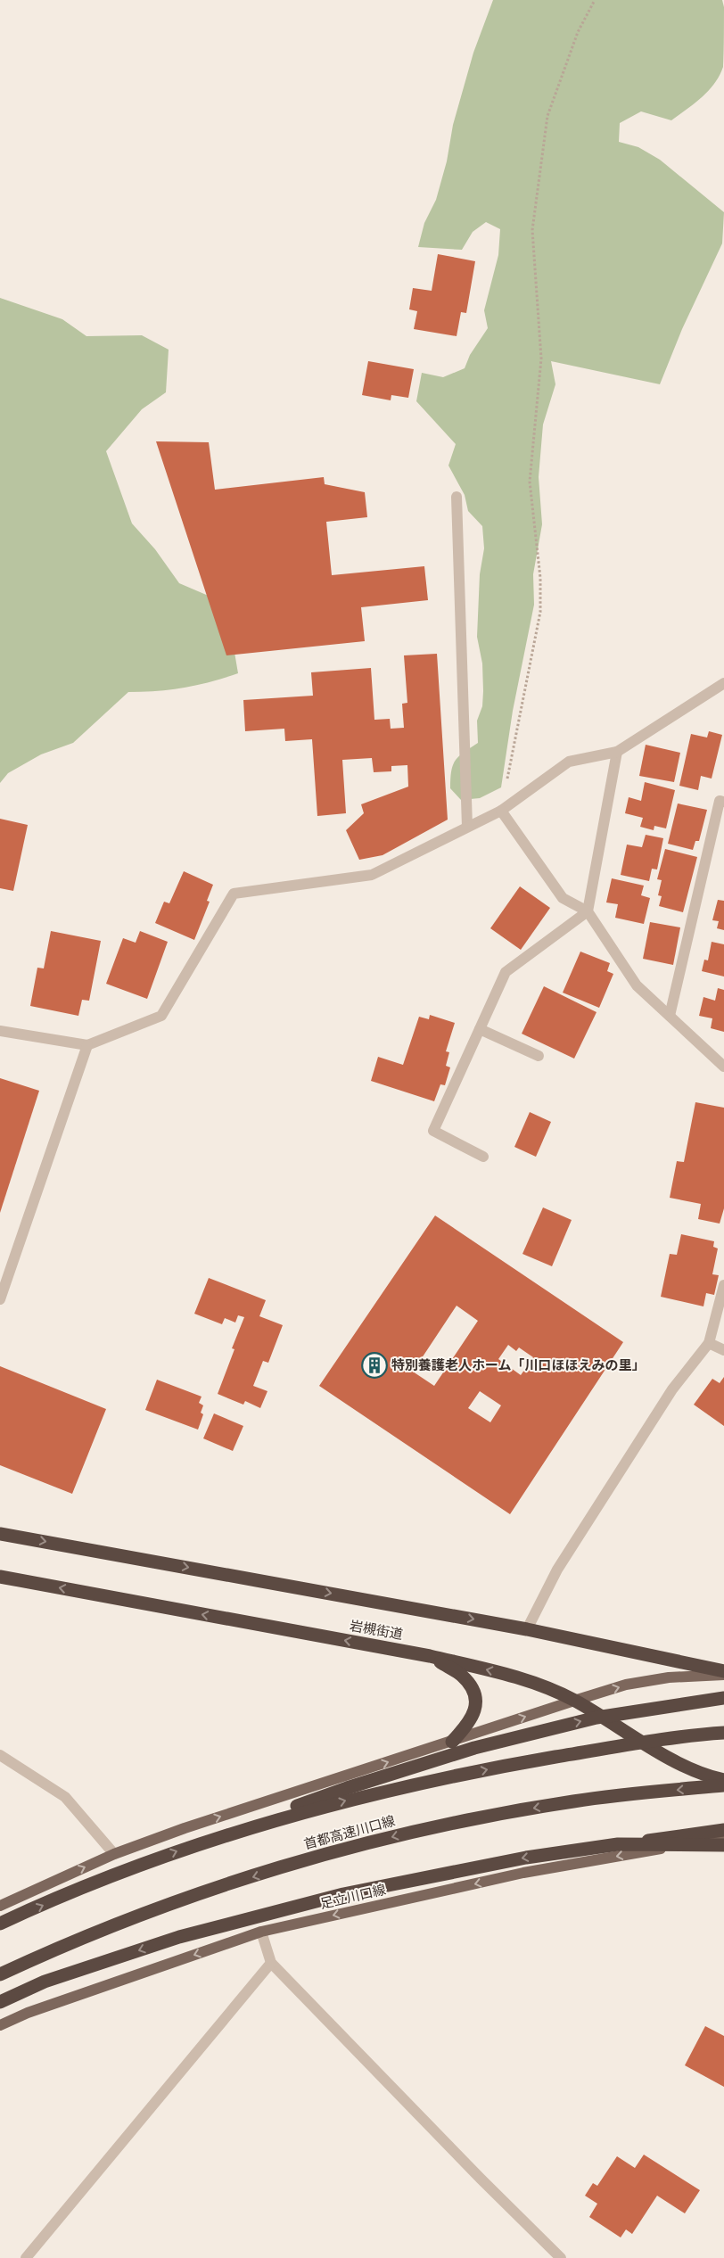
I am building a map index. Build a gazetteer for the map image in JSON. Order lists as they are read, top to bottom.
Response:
{
  "streets": {
    "highway": ["岩槻街道", "首都高速川口線"],
    "main road": ["足立川口線"]
  },
  "one_way": ["足立川口線"],
  "places": {
    "building": ["特別養護老人ホーム「川口ほほえみの里」"]
  }
}
